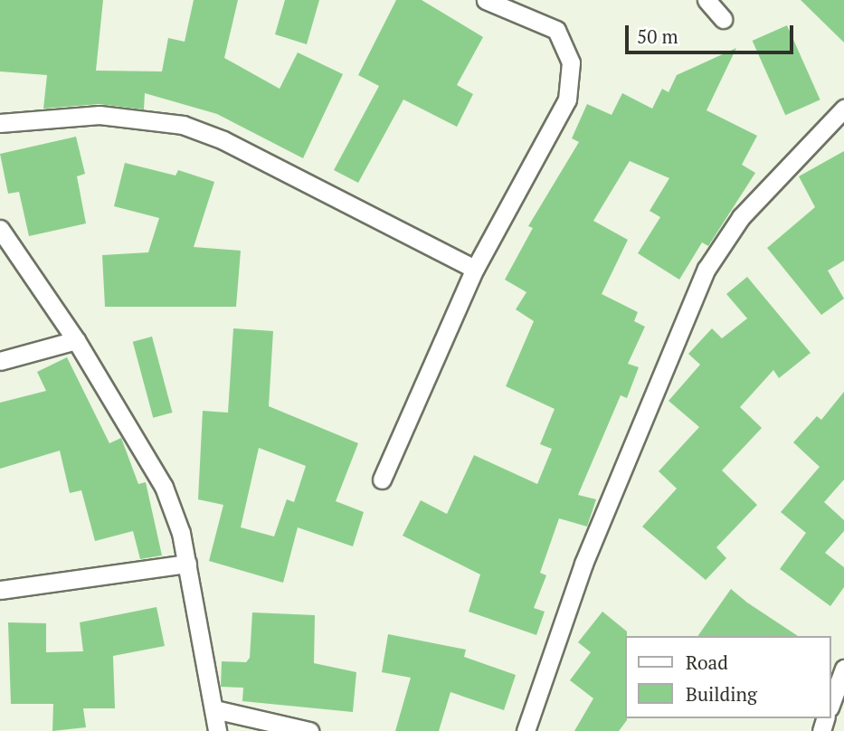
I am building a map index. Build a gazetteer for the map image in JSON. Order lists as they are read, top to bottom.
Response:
{
  "legend": ["Road", "Building"],
  "scale_bar": "50 m"
}
